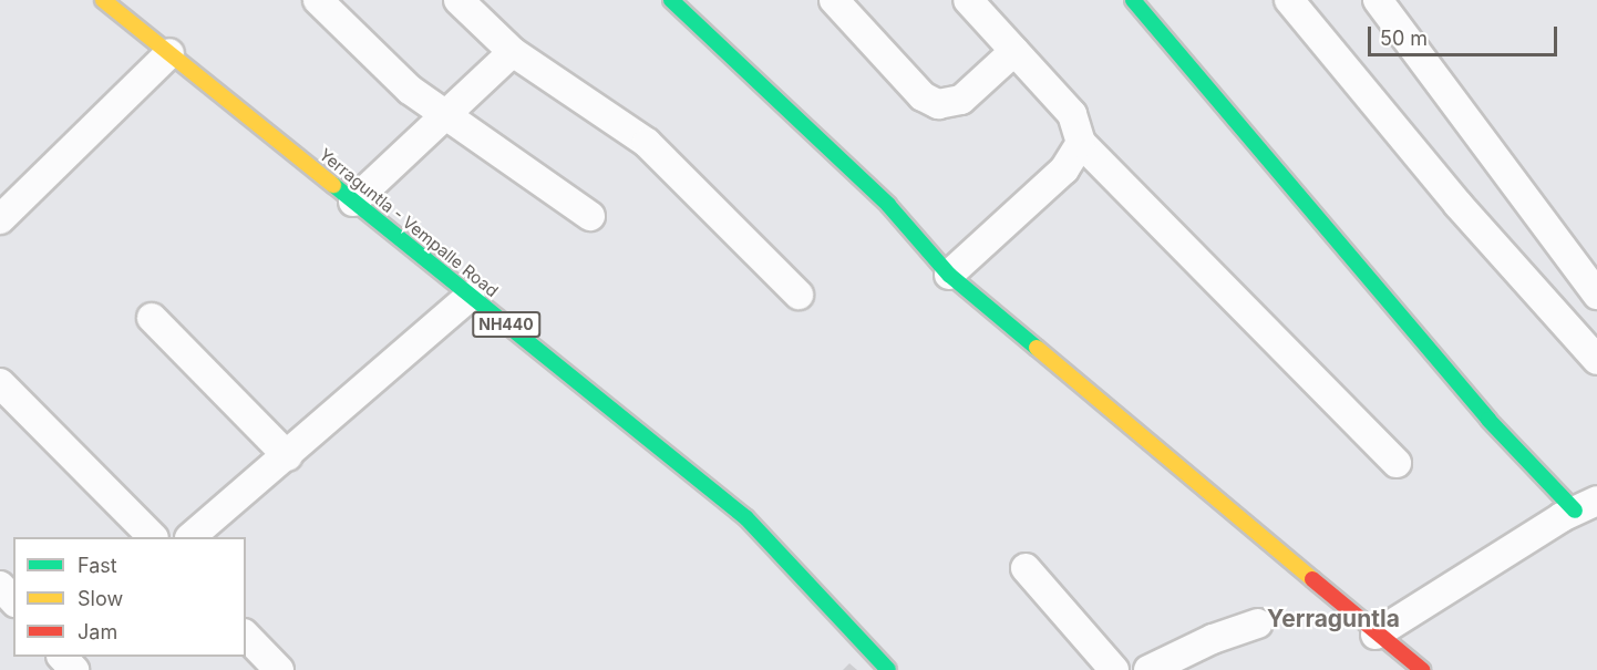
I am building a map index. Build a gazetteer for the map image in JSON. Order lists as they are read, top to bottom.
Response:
{
  "streets": {
    "main road": ["Yerraguntla - Vempalle Road", "NH440"]
  },
  "districts": ["Yerraguntla"],
  "legend": ["Fast", "Slow", "Jam"],
  "scale_bar": "50 m"
}
